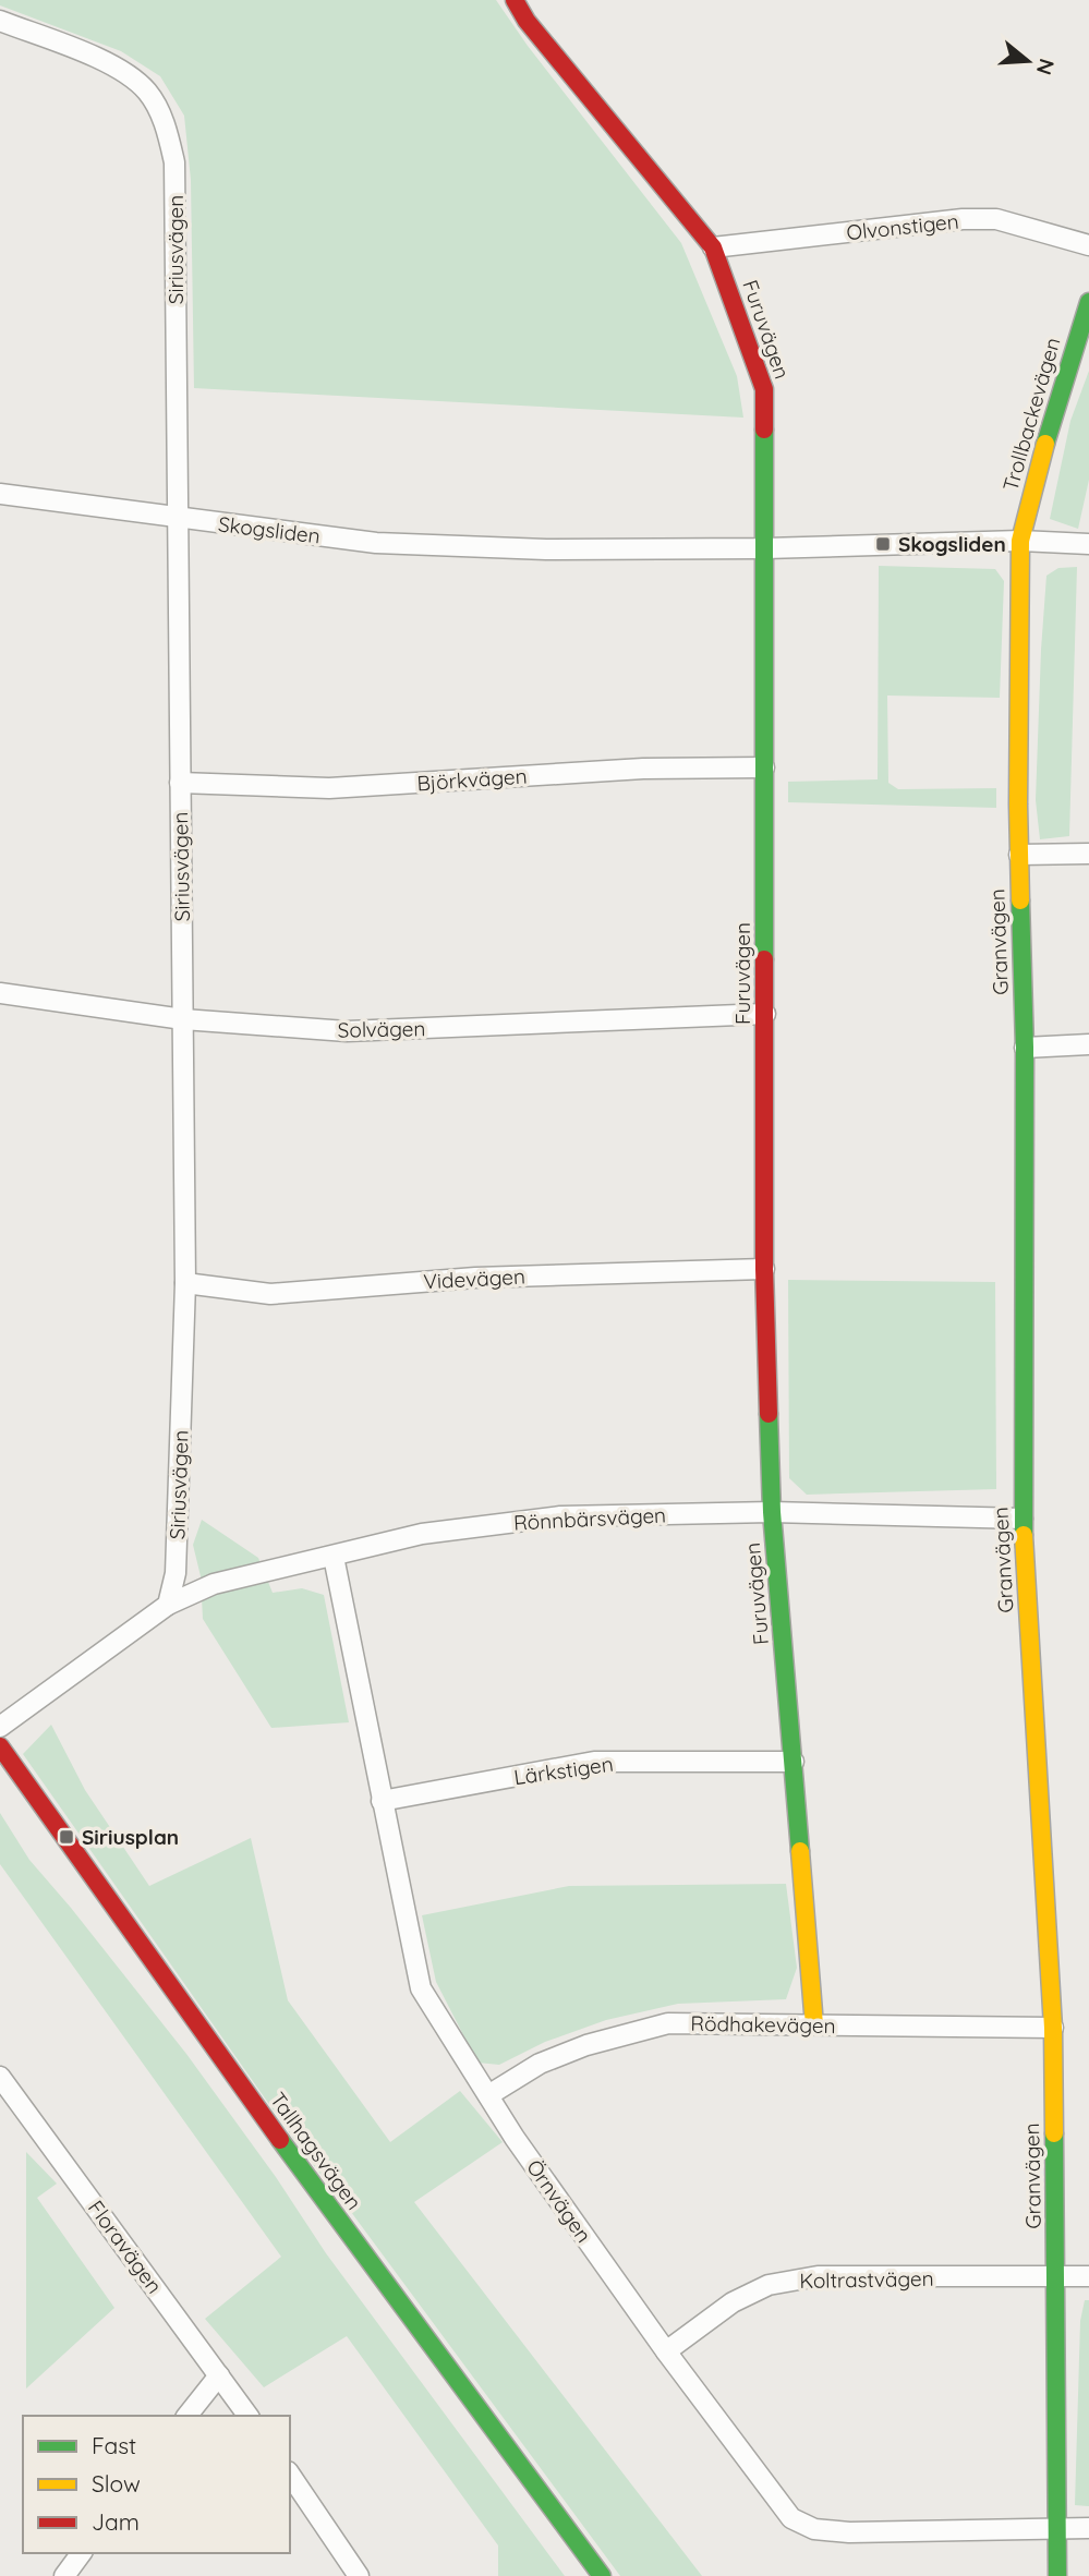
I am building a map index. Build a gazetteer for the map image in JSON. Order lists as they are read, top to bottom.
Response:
{
  "streets": {
    "street": [
      "Olvonstigen",
      "Siriusvägen",
      "Furuvägen",
      "Trollbackevägen",
      "Skogsliden",
      "Björkvägen",
      "Granvägen",
      "Solvägen",
      "Videvägen",
      "Rönnbärsvägen",
      "Lärkstigen",
      "Rödhakevägen",
      "Tallhagsvägen",
      "Örnvägen",
      "Floravägen",
      "Koltrastvägen"
    ]
  },
  "crossings": [
    ["Olvonstigen", "Furuvägen"],
    ["Siriusvägen", "Skogsliden"],
    ["Siriusvägen", "Björkvägen"],
    ["Siriusvägen", "Solvägen"],
    ["Siriusvägen", "Videvägen"],
    ["Siriusvägen", "Rönnbärsvägen"],
    ["Furuvägen", "Skogsliden"],
    ["Furuvägen", "Björkvägen"],
    ["Furuvägen", "Solvägen"],
    ["Furuvägen", "Videvägen"],
    ["Furuvägen", "Rönnbärsvägen"],
    ["Furuvägen", "Lärkstigen"],
    ["Furuvägen", "Rödhakevägen"],
    ["Trollbackevägen", "Skogsliden"],
    ["Trollbackevägen", "Granvägen"],
    ["Skogsliden", "Granvägen"],
    ["Granvägen", "Rönnbärsvägen"],
    ["Granvägen", "Rödhakevägen"],
    ["Granvägen", "Örnvägen"],
    ["Granvägen", "Koltrastvägen"],
    ["Rönnbärsvägen", "Örnvägen"],
    ["Lärkstigen", "Örnvägen"],
    ["Rödhakevägen", "Örnvägen"],
    ["Örnvägen", "Koltrastvägen"]
  ],
  "places": {
    "transit": ["Skogsliden", "Siriusplan"]
  },
  "legend": ["Fast", "Slow", "Jam"],
  "north": "right"
}
